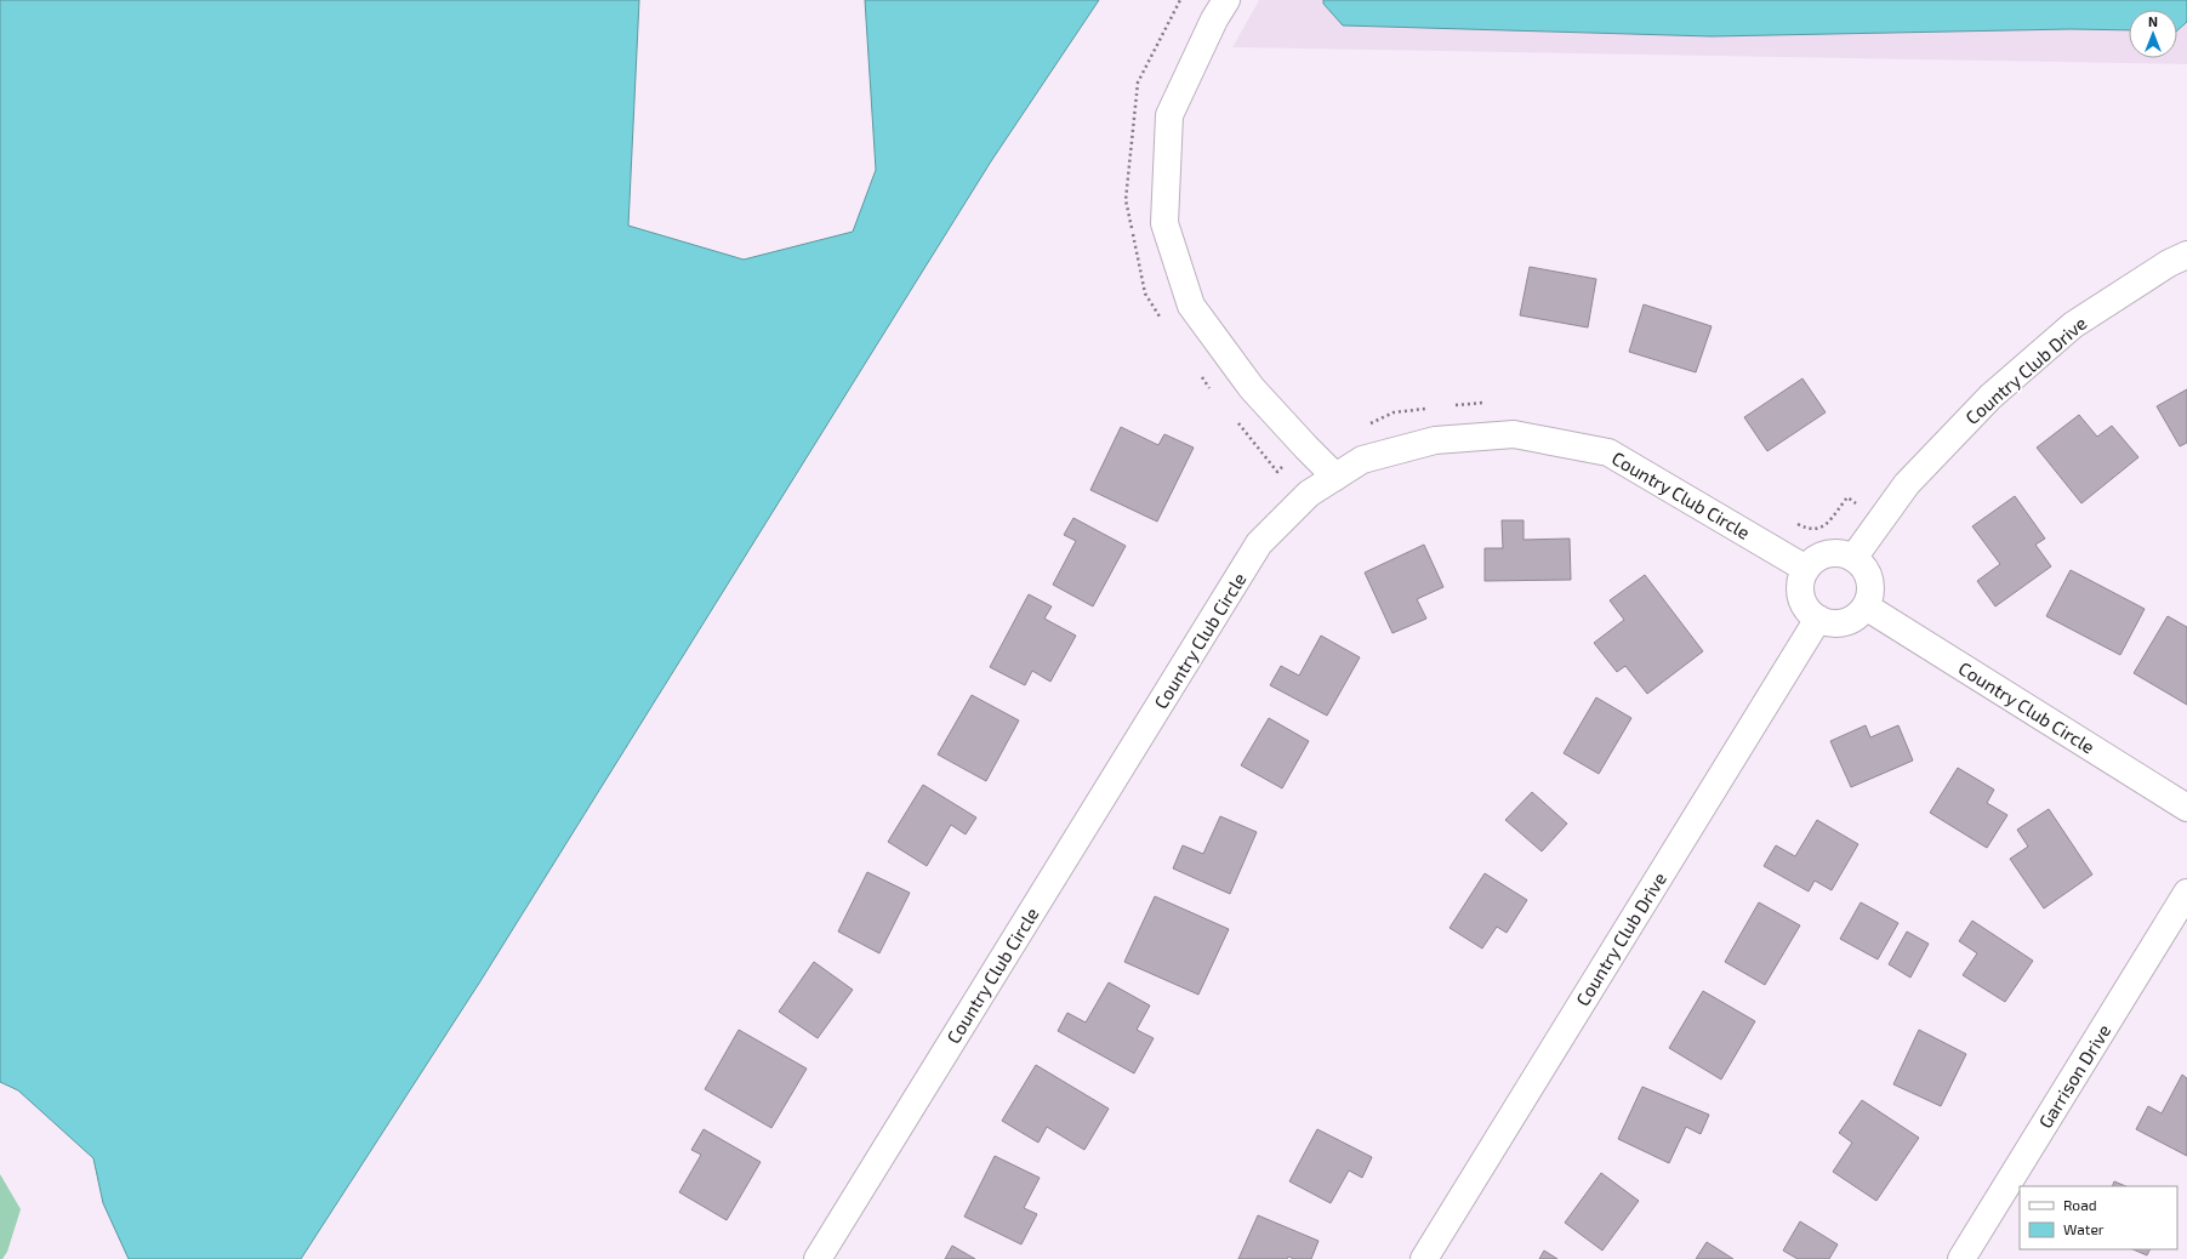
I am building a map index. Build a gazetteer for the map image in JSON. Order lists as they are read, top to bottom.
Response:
{
  "streets": {
    "street": ["Country Club Drive", "Country Club Circle", "Garrison Drive"]
  },
  "crossings": [
    ["Country Club Drive", "Country Club Circle"]
  ],
  "legend": ["Road", "Water"],
  "north": "top"
}
